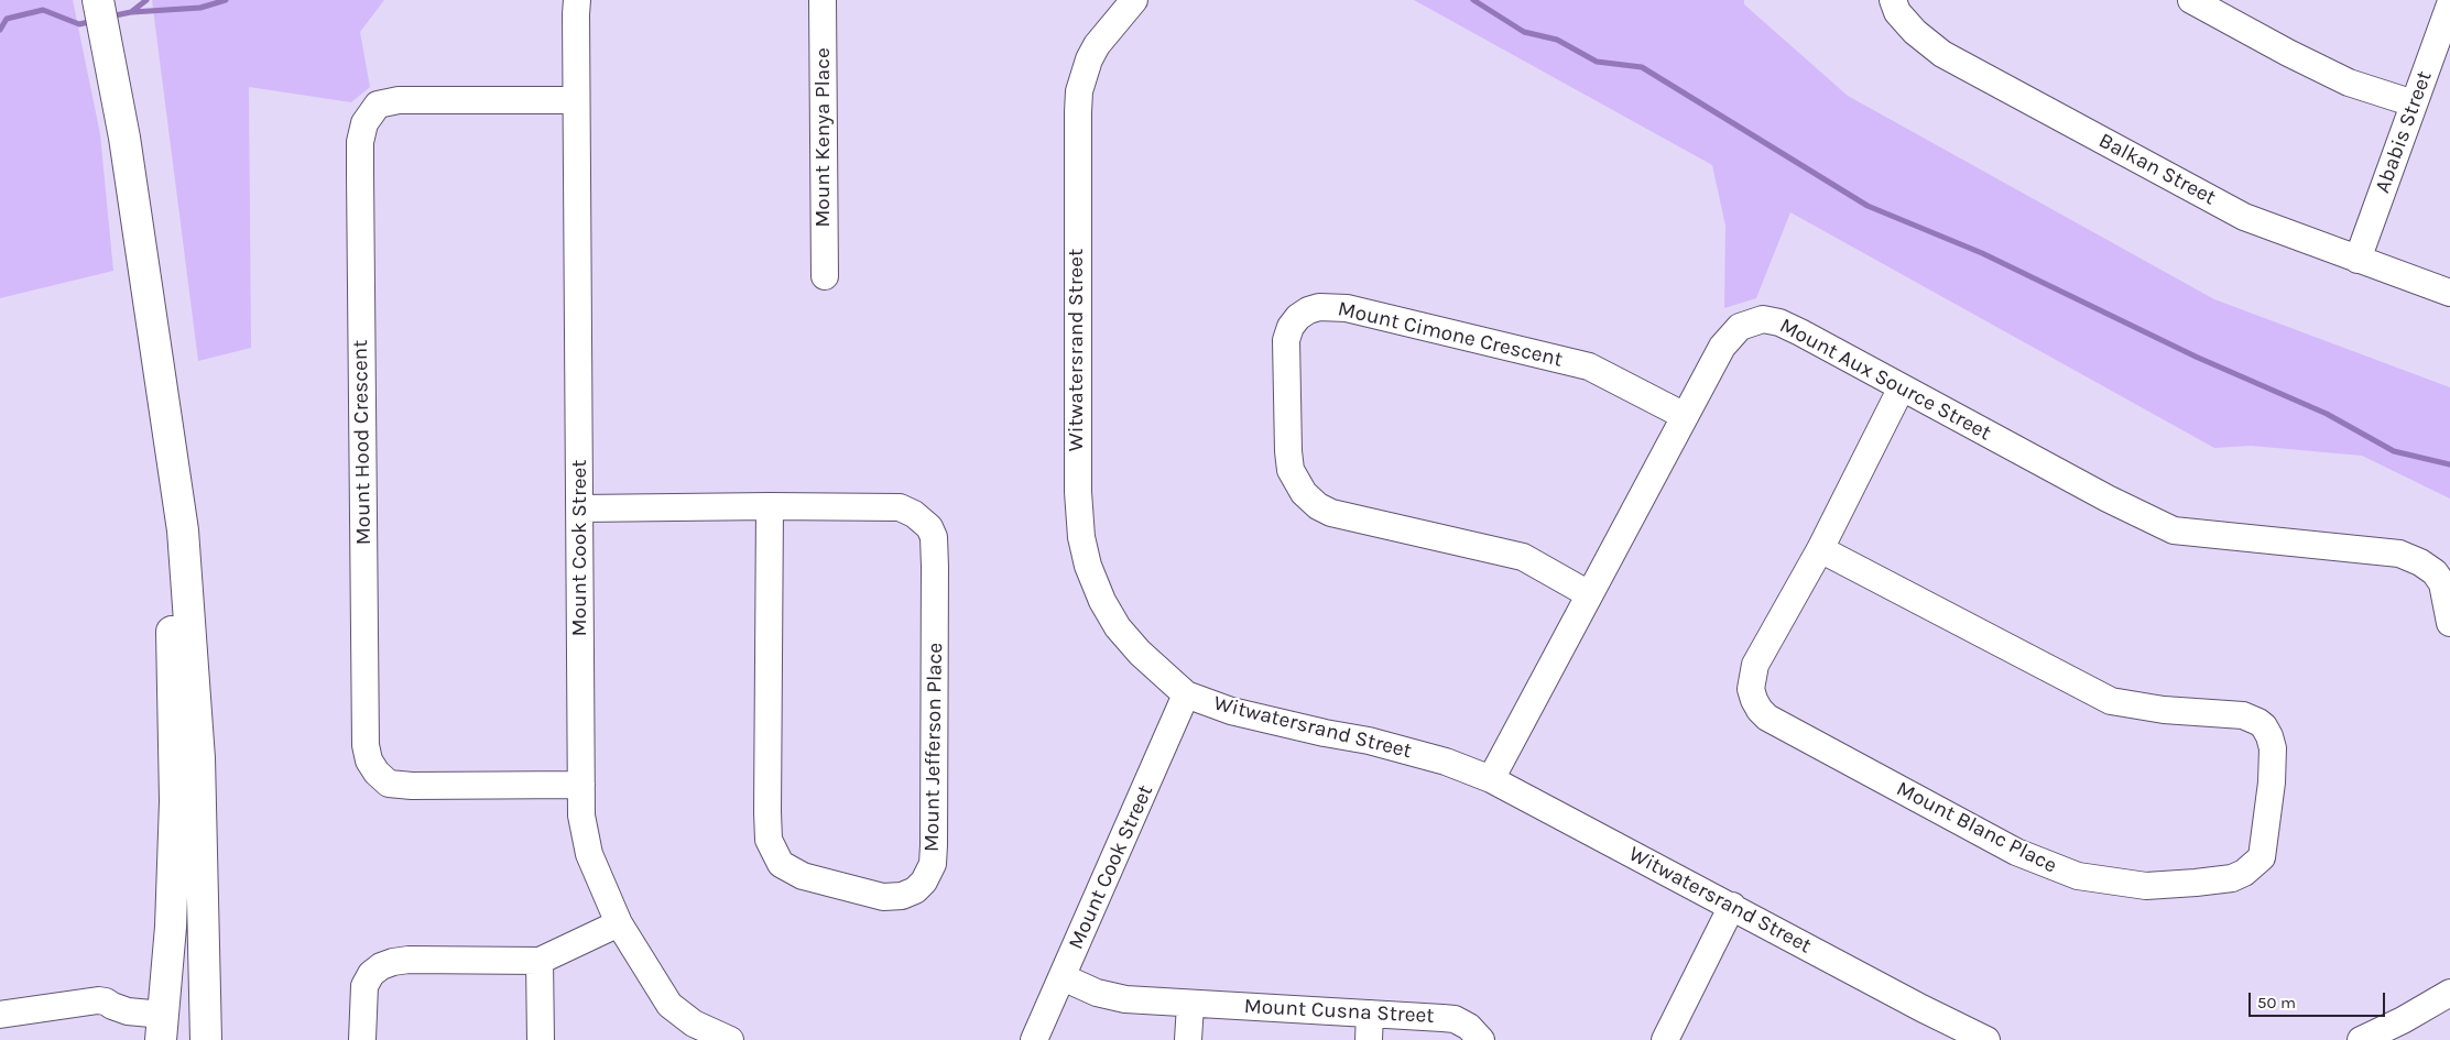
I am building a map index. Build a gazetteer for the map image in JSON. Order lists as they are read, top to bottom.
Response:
{
  "streets": {
    "street": [
      "Ababis Street",
      "Mount Kenya Place",
      "Balkan Street",
      "Mount Cimone Crescent",
      "Witwatersrand Street",
      "Mount Aux Source Street",
      "Mount Hood Crescent",
      "Mount Cook Street",
      "Mount Jefferson Place",
      "Mount Blanc Place",
      "Mount Cusna Street"
    ]
  },
  "crossings": [
    ["Ababis Street", "Balkan Street"],
    ["Mount Cimone Crescent", "Mount Aux Source Street"],
    ["Witwatersrand Street", "Mount Aux Source Street"],
    ["Witwatersrand Street", "Mount Cook Street"],
    ["Mount Aux Source Street", "Mount Blanc Place"],
    ["Mount Hood Crescent", "Mount Cook Street"],
    ["Mount Cook Street", "Mount Jefferson Place"],
    ["Mount Cook Street", "Mount Cusna Street"]
  ],
  "scale_bar": "50 m"
}
